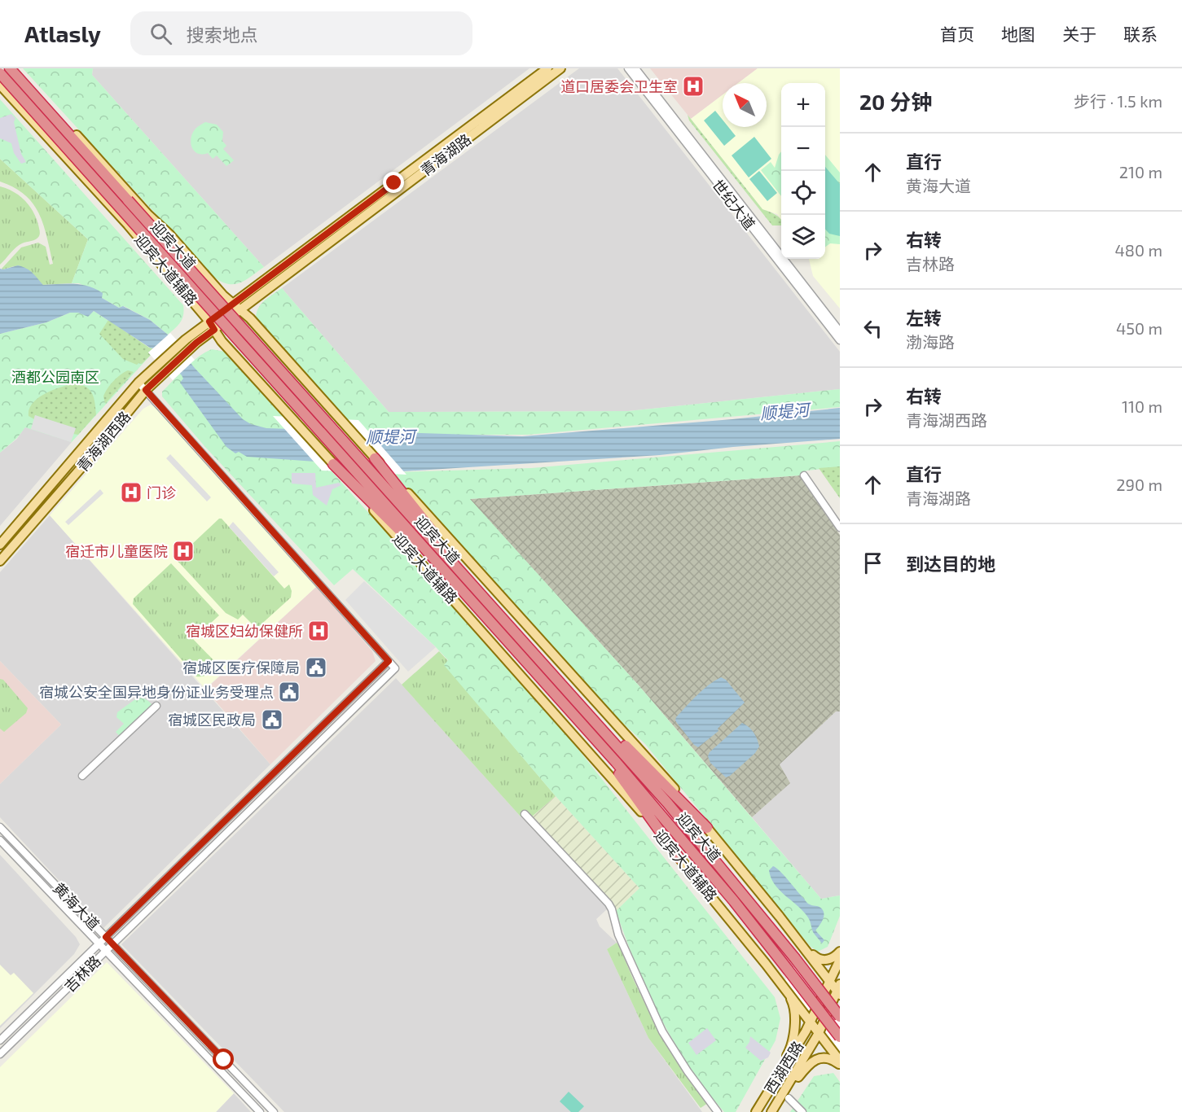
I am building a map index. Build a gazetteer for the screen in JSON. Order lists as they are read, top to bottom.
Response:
{
  "streets": {
    "highway": ["迎宾大道"],
    "main road": [
      "青海湖路",
      "迎宾大道辅路",
      "青海湖西路",
      "西湖西路"
    ],
    "street": ["世纪大道", "黄海大道", "吉林路"]
  },
  "crossings": [
    ["青海湖路", "迎宾大道辅路"],
    ["青海湖路", "青海湖西路"],
    ["迎宾大道", "迎宾大道辅路"],
    ["迎宾大道辅路", "青海湖西路"],
    ["迎宾大道辅路", "西湖西路"],
    ["黄海大道", "吉林路"]
  ],
  "water": ["顺堤河"],
  "parks": ["酒都公园南区"],
  "places": {
    "hospital": [
      "道口居委会卫生室",
      "门诊",
      "宿迁市儿童医院",
      "宿城区妇幼保健所"
    ],
    "public building": ["宿城区医疗保障局", "宿城公安全国异地身份证业务受理点", "宿城区民政局"]
  },
  "north": "top left",
  "page": {
    "header": "Atlasly",
    "search": "搜索地点",
    "nav": [
      "首页",
      "地图",
      "关于",
      "联系"
    ],
    "heading": ["20 分钟", "步行 · 1.5 km"],
    "map_buttons": ["+", "−"],
    "list": [
      ["直行", "黄海大道", "210 m"],
      ["右转", "吉林路", "480 m"],
      ["左转", "渤海路", "450 m"],
      ["右转", "青海湖西路", "110 m"],
      ["直行", "青海湖路", "290 m"],
      "到达目的地"
    ]
  }
}
